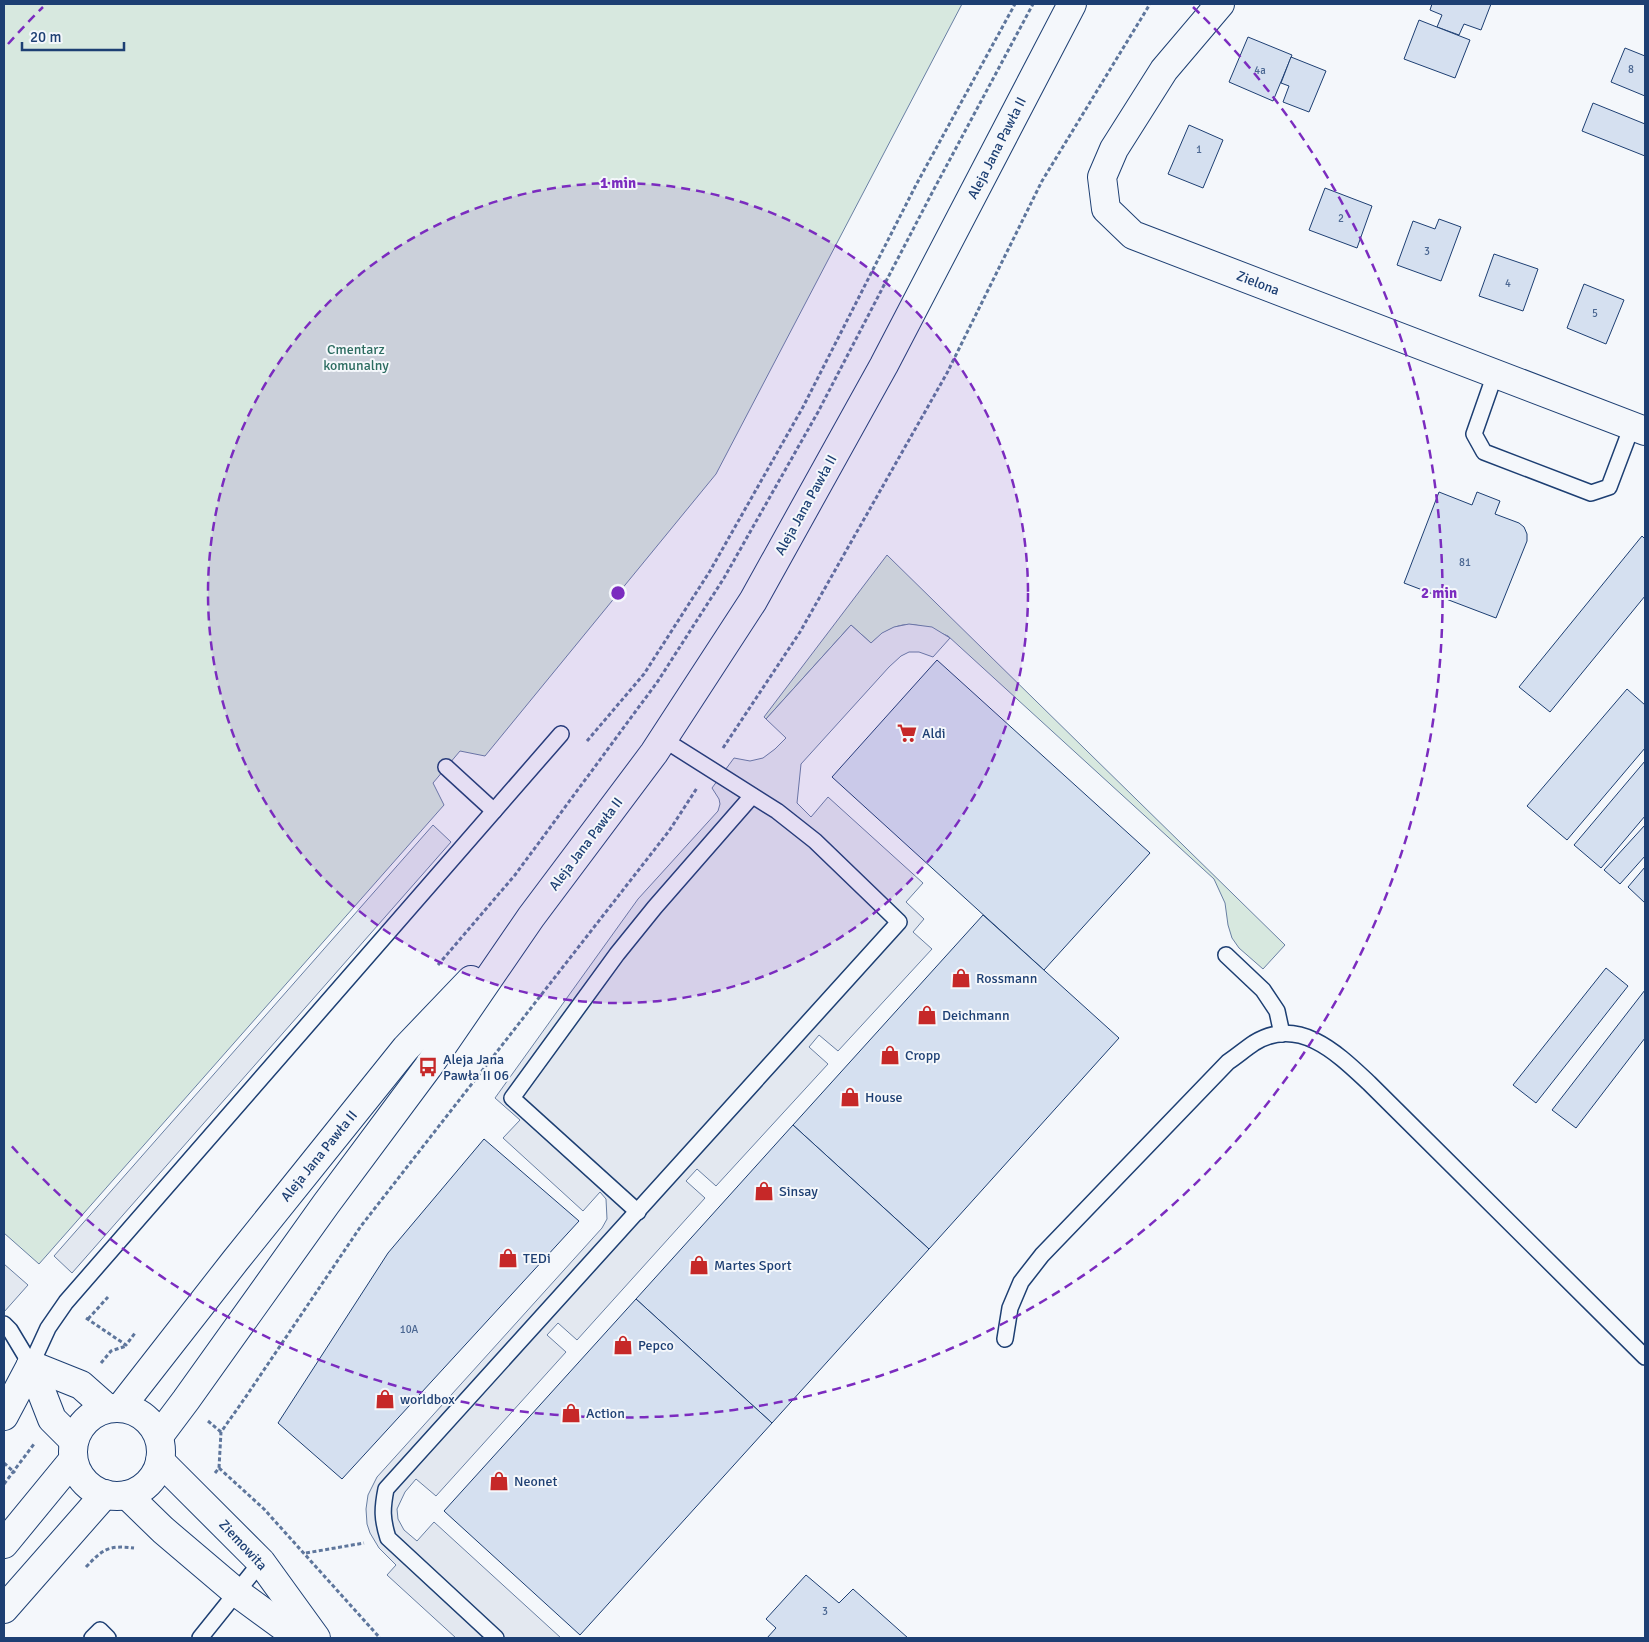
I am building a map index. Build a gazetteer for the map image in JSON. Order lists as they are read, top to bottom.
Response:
{
  "streets": {
    "main road": ["Aleja Jana Pawła II", "Zielona", "Ziemowita"]
  },
  "crossings": [
    ["Aleja Jana Pawła II", "Ziemowita"]
  ],
  "parks": ["Cmentarz komunalny"],
  "places": {
    "supermarket": ["Aldi"],
    "shop": [
      "Rossmann",
      "Deichmann",
      "Cropp",
      "House",
      "Sinsay",
      "TEDi",
      "Martes Sport",
      "Pepco",
      "worldbox",
      "Action",
      "Neonet"
    ],
    "bus stop": ["Aleja Jana Pawła II 06"]
  },
  "house_numbers": [
    "8",
    "4a",
    "1",
    "2",
    "3",
    "4",
    "5",
    "81",
    "10A",
    "3"
  ],
  "scale_bar": "20 m",
  "rings": ["1 min", "2 min"]
}
